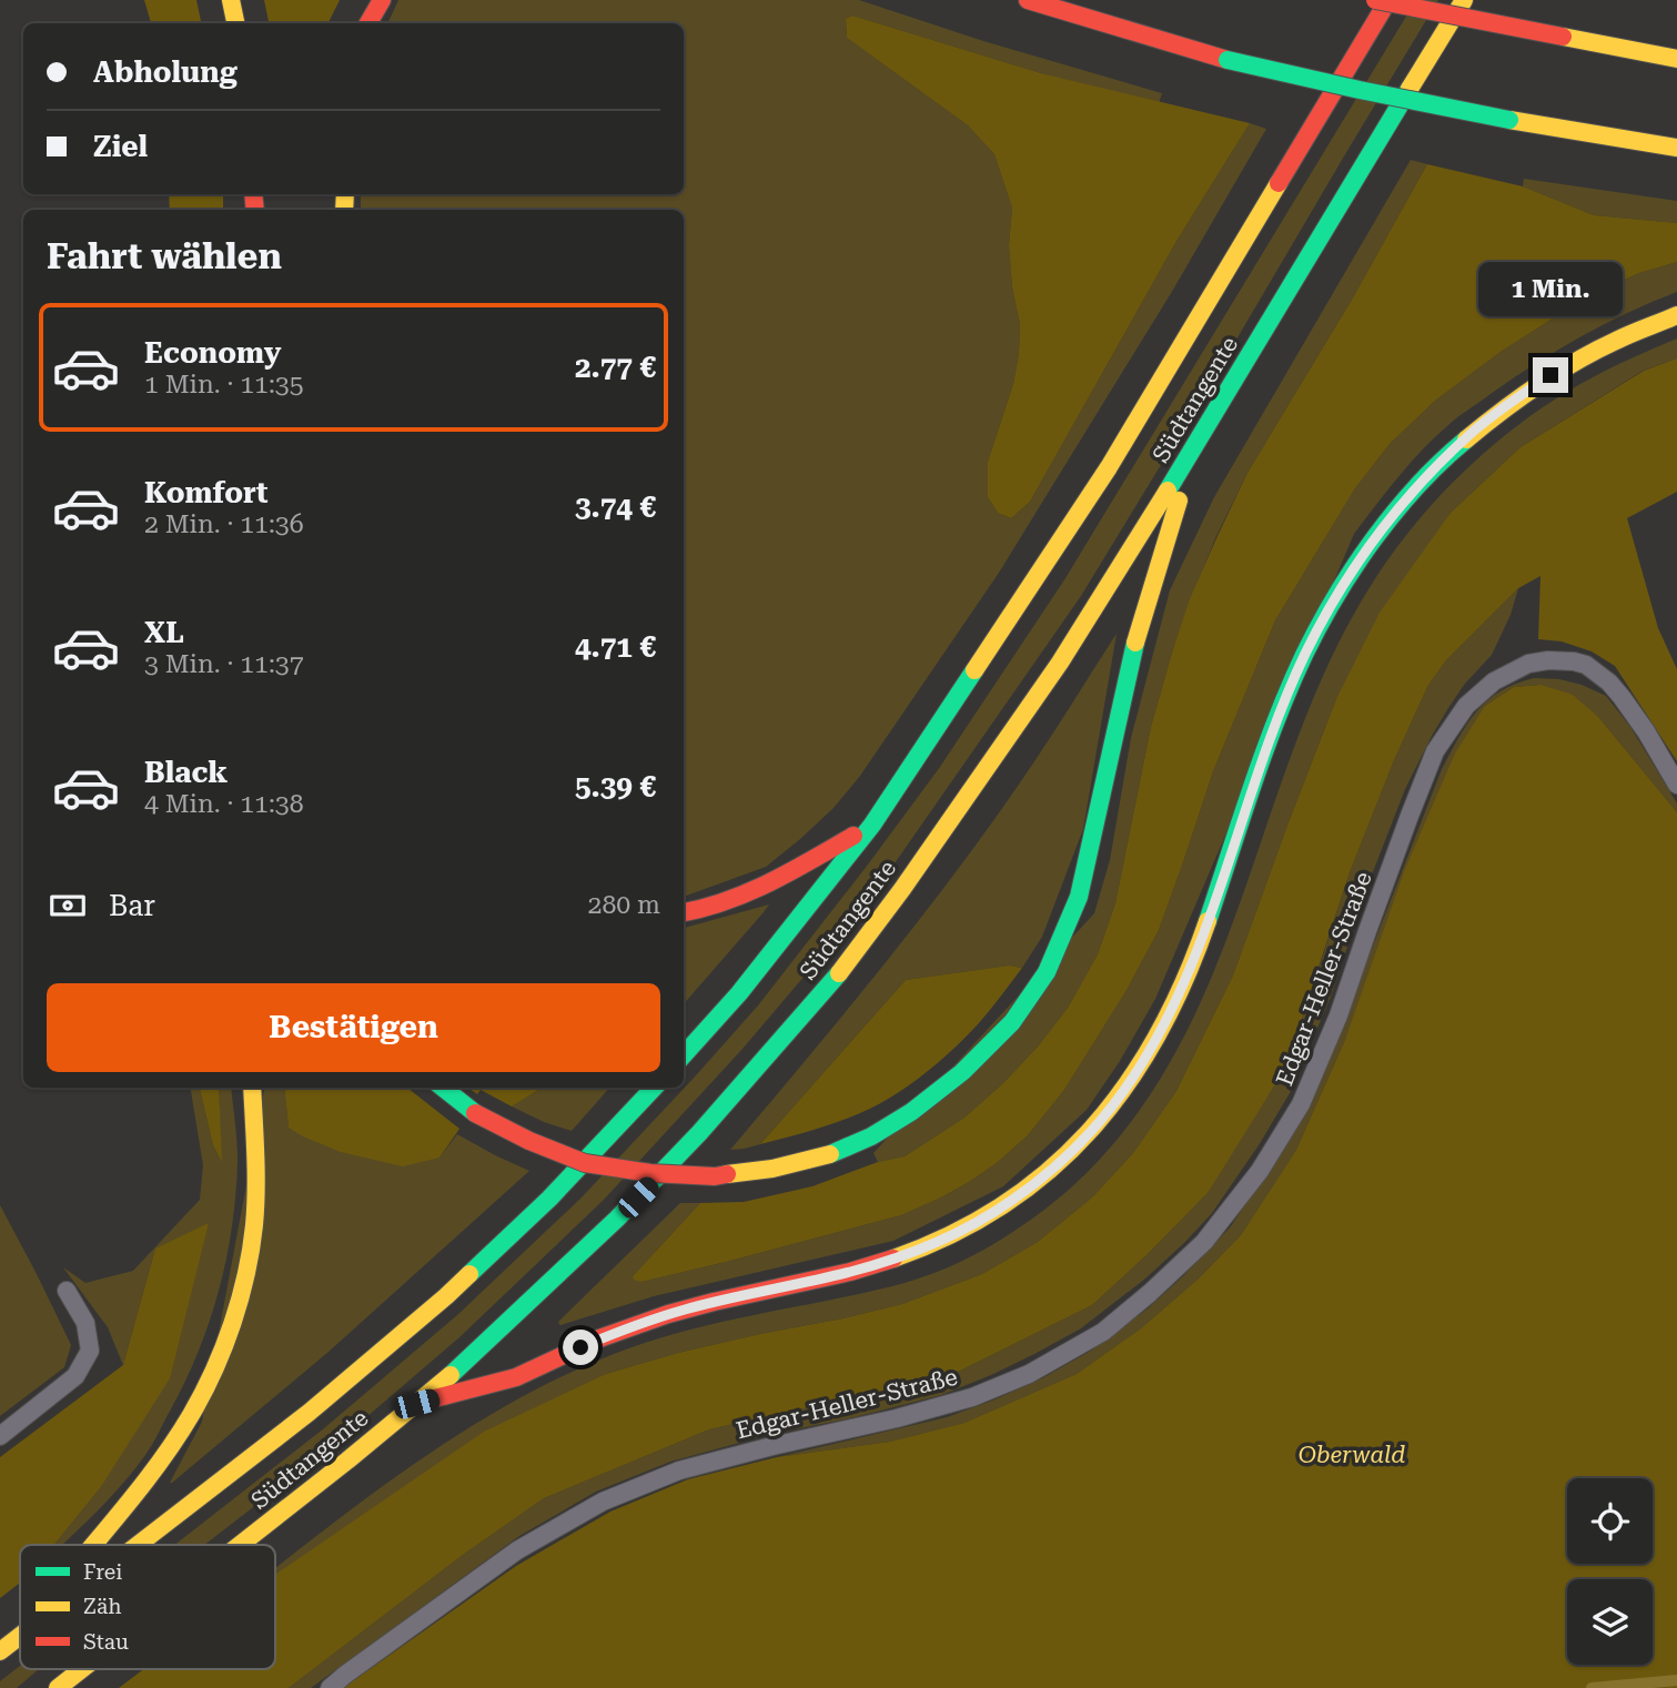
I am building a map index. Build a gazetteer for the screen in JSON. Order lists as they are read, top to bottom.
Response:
{
  "streets": {
    "highway": ["Südtangente"],
    "lane": ["Edgar-Heller-Straße"]
  },
  "parks": ["Oberwald"],
  "legend": ["Frei", "Zäh", "Stau"],
  "page": {
    "banner": ["Abholung", "Ziel"],
    "heading": "Fahrt wählen",
    "bubble": "1 Min.",
    "list": [
      {
        "name": "Economy",
        "note": "1 Min. · 11:35",
        "value": "2.77 €"
      },
      {
        "name": "Komfort",
        "note": "2 Min. · 11:36",
        "value": "3.74 €"
      },
      {
        "name": "XL",
        "note": "3 Min. · 11:37",
        "value": "4.71 €"
      },
      {
        "name": "Black",
        "note": "4 Min. · 11:38",
        "value": "5.39 €"
      }
    ],
    "pay": ["Bar", "280 m"],
    "buttons": "Bestätigen"
  }
}
